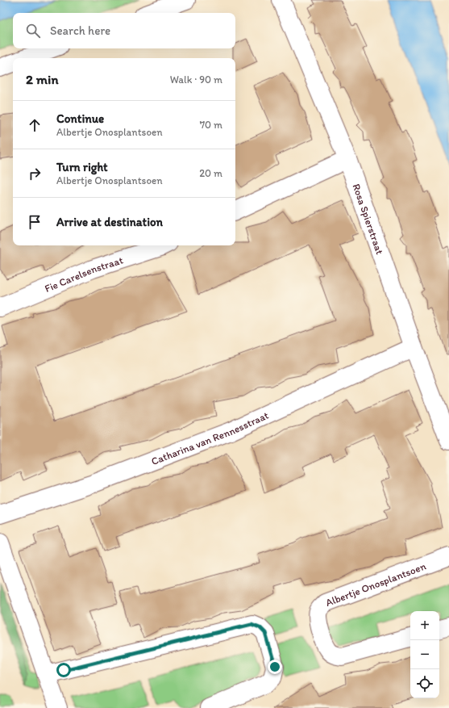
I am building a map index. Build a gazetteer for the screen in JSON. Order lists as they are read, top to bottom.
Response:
{
  "streets": {
    "street": [
      "Rosa Spierstraat",
      "Fie Carelsenstraat",
      "Catharina van Rennesstraat",
      "Albertje Onosplantsoen"
    ]
  },
  "crossings": [
    ["Rosa Spierstraat", "Catharina van Rennesstraat"]
  ],
  "page": {
    "search": "Search here",
    "heading": ["2 min", "Walk · 90 m"],
    "list": [
      ["Continue", "Albertje Onosplantsoen", "70 m"],
      ["Turn right", "Albertje Onosplantsoen", "20 m"],
      "Arrive at destination"
    ],
    "map_buttons": ["+", "−"]
  }
}
